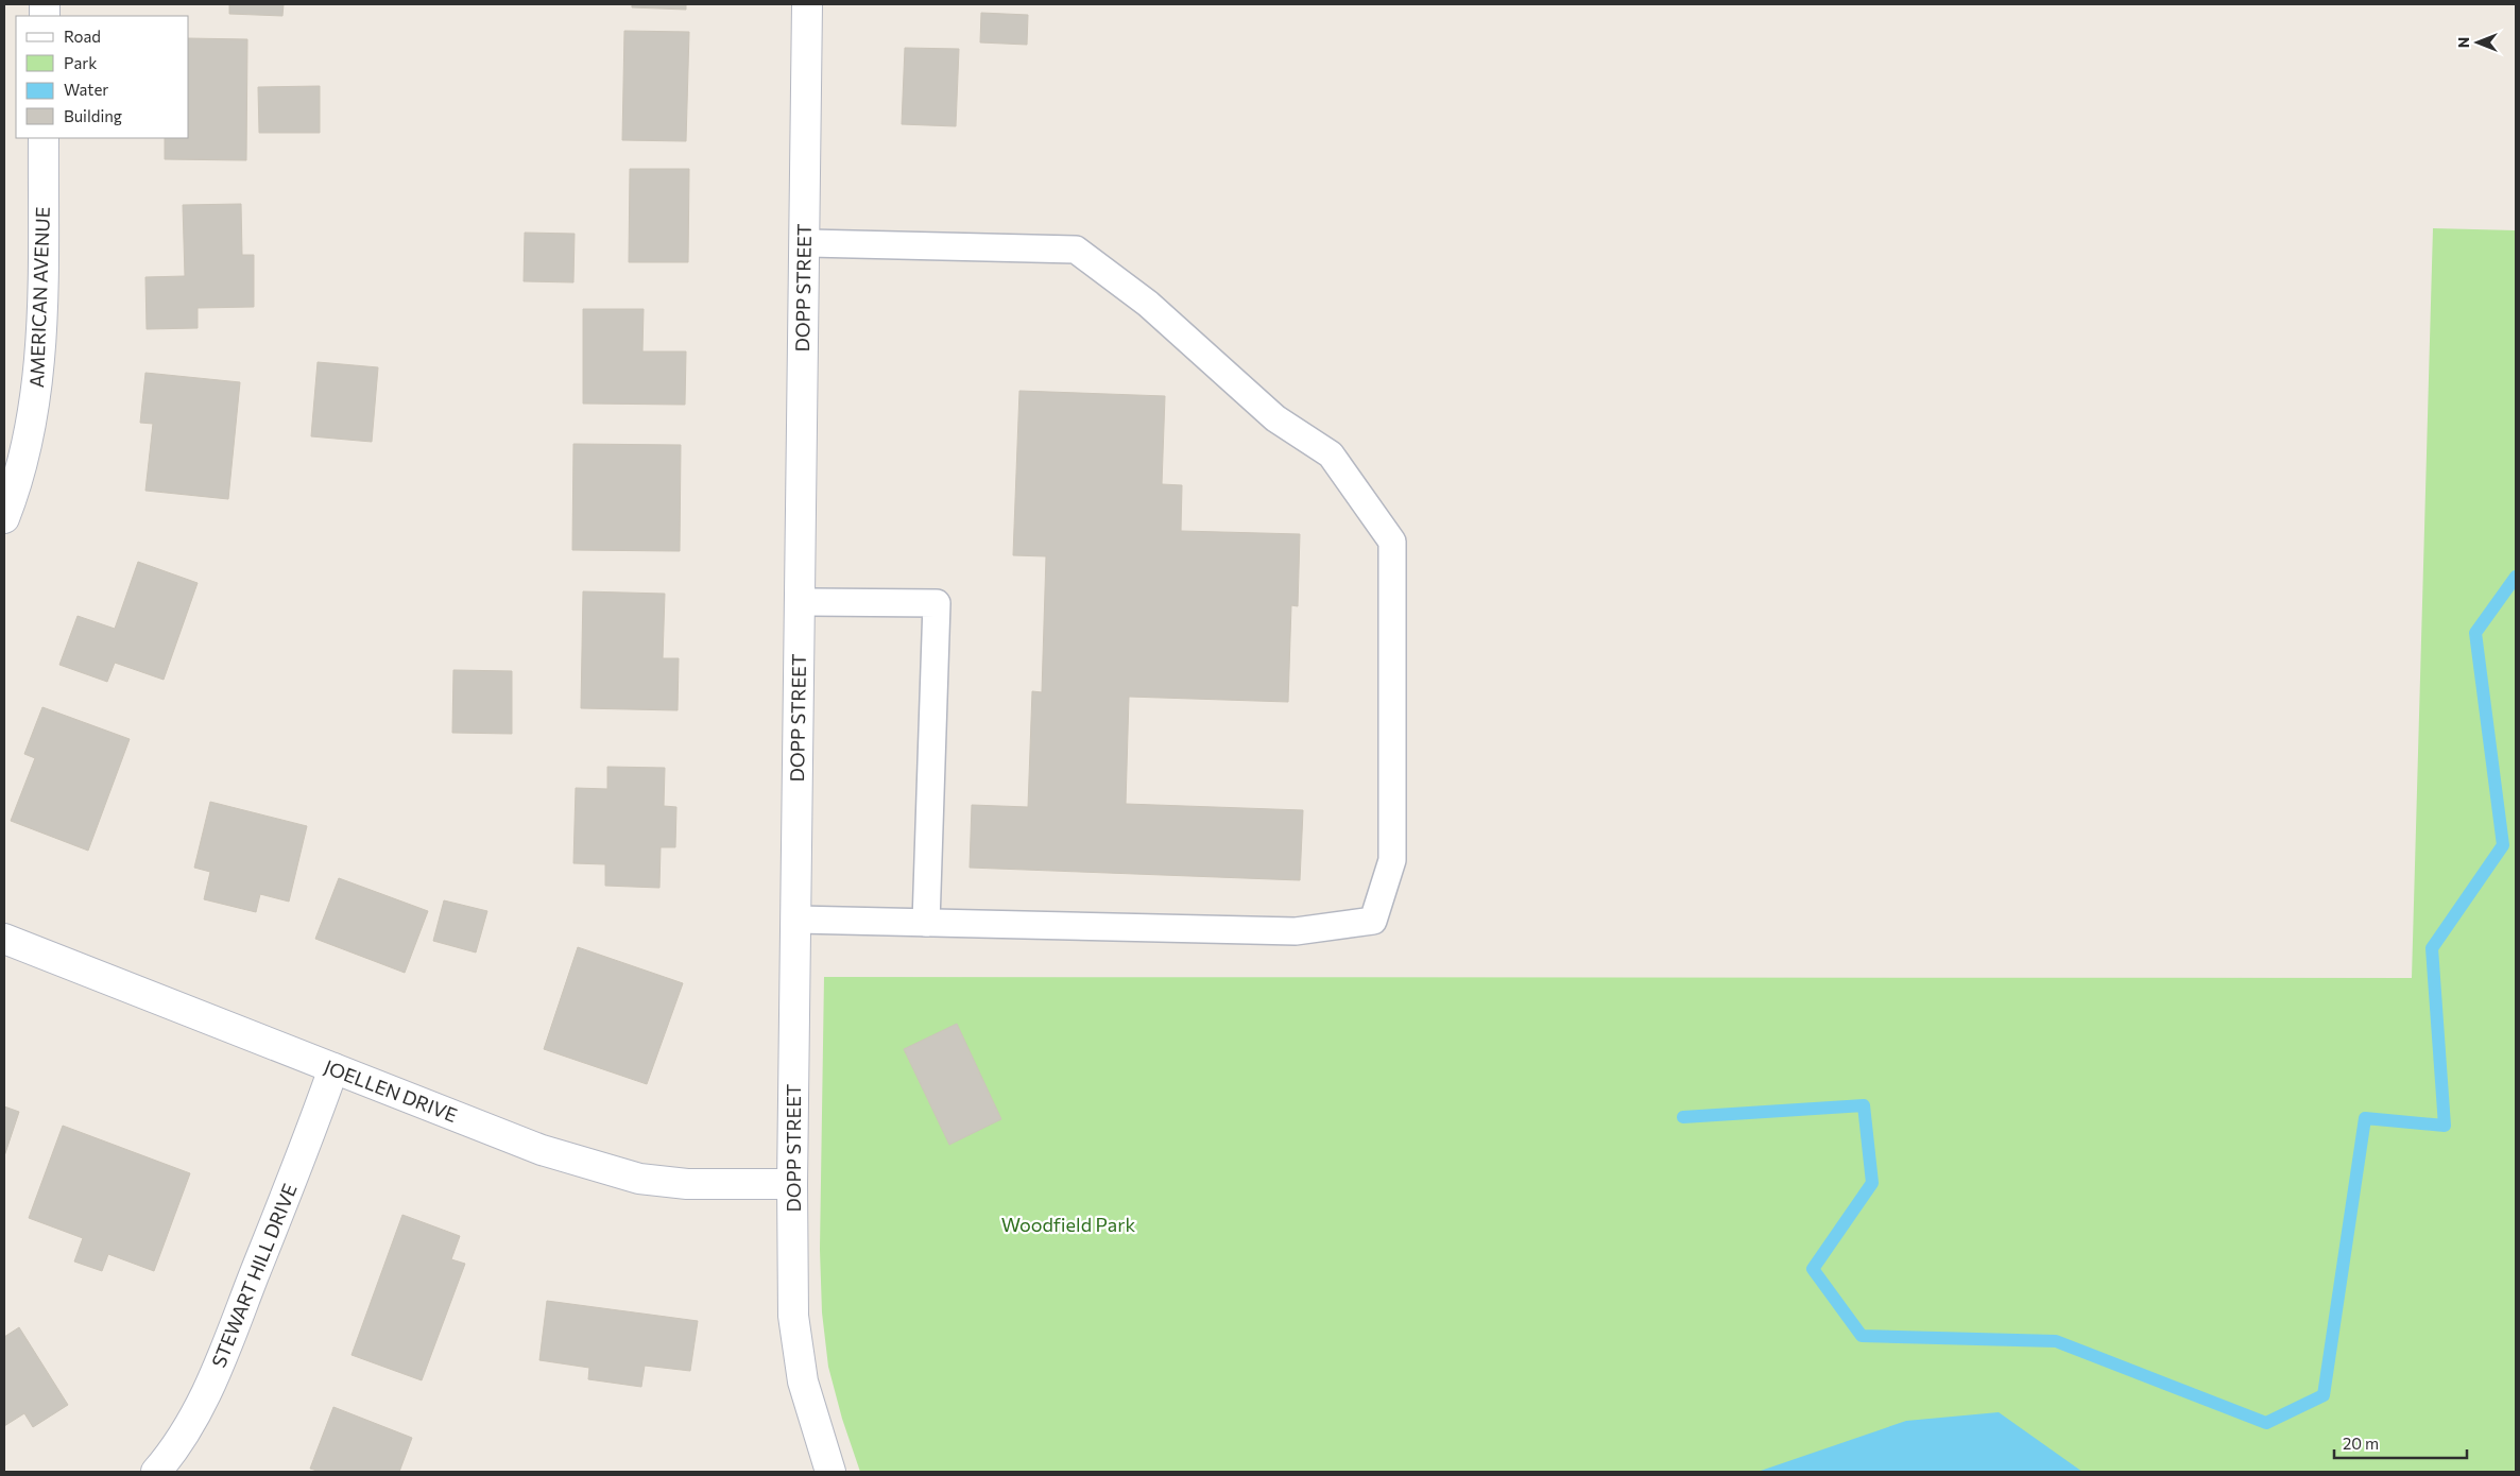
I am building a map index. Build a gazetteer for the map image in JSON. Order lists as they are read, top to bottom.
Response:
{
  "streets": {
    "street": [
      "DOPP STREET",
      "AMERICAN AVENUE",
      "JOELLEN DRIVE",
      "STEWART HILL DRIVE"
    ]
  },
  "crossings": [
    ["DOPP STREET", "JOELLEN DRIVE"],
    ["JOELLEN DRIVE", "STEWART HILL DRIVE"]
  ],
  "parks": ["Woodfield Park"],
  "legend": [
    "Road",
    "Park",
    "Water",
    "Building"
  ],
  "scale_bar": "20 m",
  "north": "left"
}
